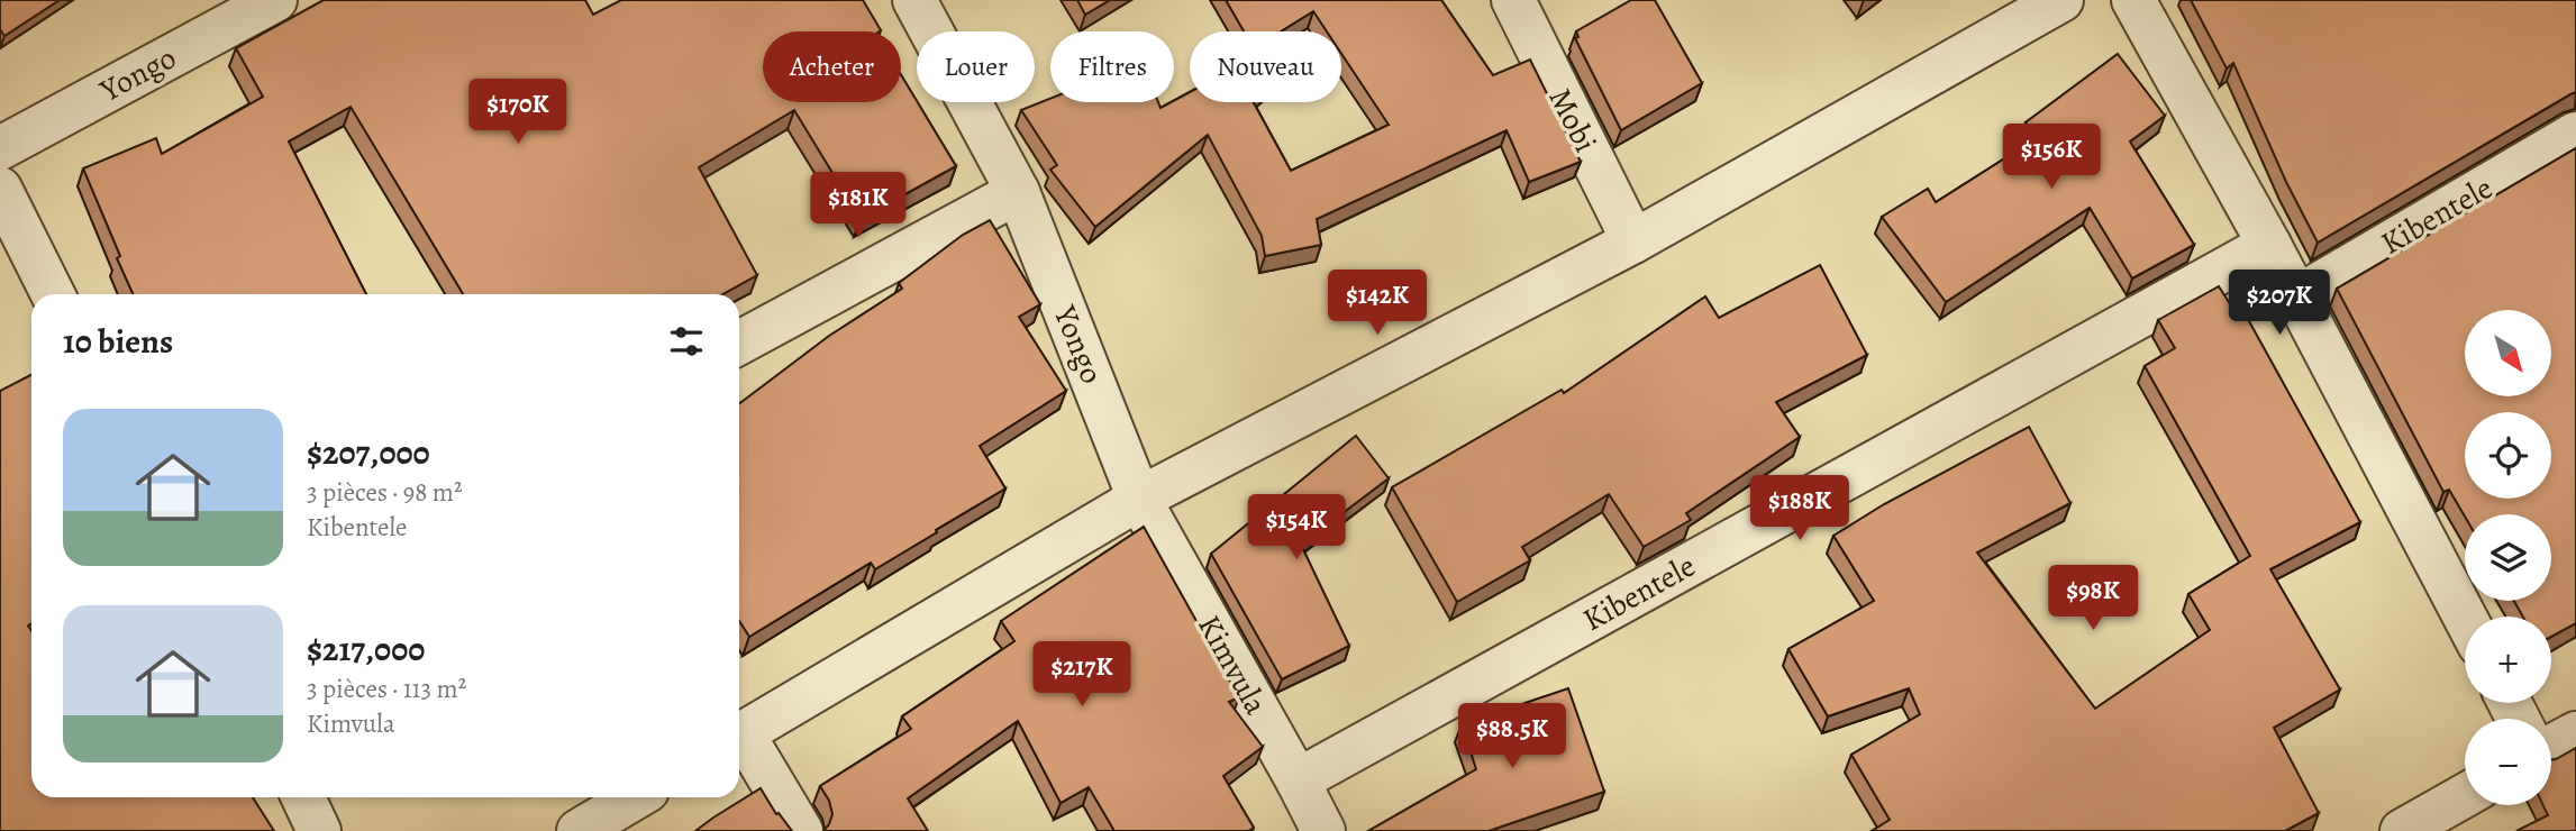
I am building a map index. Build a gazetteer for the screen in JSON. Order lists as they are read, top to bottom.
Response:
{
  "streets": {
    "street": [
      "Yongo",
      "Mobi",
      "Kibentele",
      "Kimvula"
    ]
  },
  "crossings": [
    ["Yongo", "Kimvula"],
    ["Kibentele", "Kimvula"]
  ],
  "north": "bottom right",
  "page": {
    "chip": [
      "Acheter",
      "Louer",
      "Filtres",
      "Nouveau"
    ],
    "price": [
      "$170K",
      "$156K",
      "$181K",
      "$142K",
      "$207K",
      "$188K",
      "$154K",
      "$98K",
      "$217K",
      "$88.5K"
    ],
    "heading": "10 biens",
    "map_buttons": ["+", "−"],
    "list": [
      {
        "name": "$207,000",
        "note": "3 pièces · 98 m² · Kibentele"
      },
      {
        "name": "$217,000",
        "note": "3 pièces · 113 m² · Kimvula"
      }
    ]
  }
}
